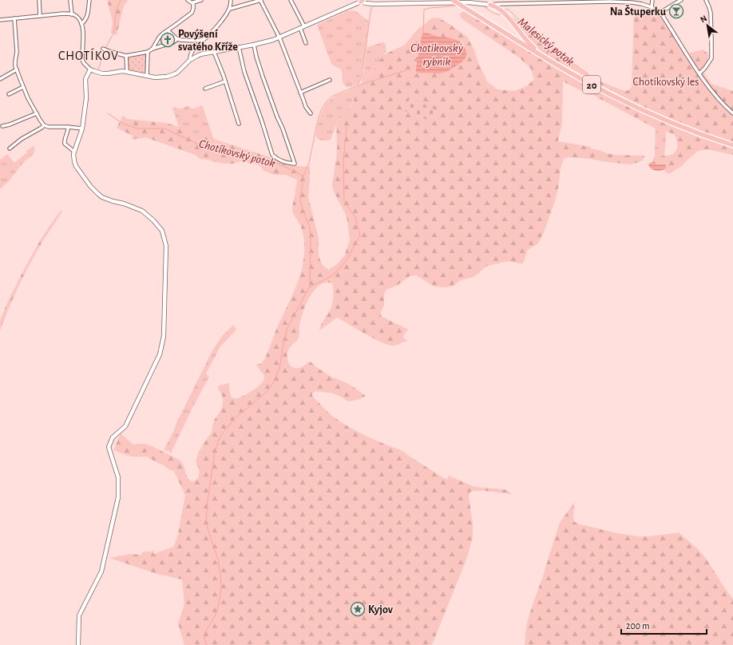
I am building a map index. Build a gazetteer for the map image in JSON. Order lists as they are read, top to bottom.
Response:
{
  "streets": {
    "main road": ["20"]
  },
  "districts": ["CHOTÍKOV"],
  "water": ["Malesický potok", "Chotíkovský rybník", "Chotíkovský potok"],
  "parks": ["Chotíkovský les"],
  "places": {
    "bar": ["Na Štuperku"],
    "church": ["Povýšení svatého Kříže"],
    "place": ["Kyjov"]
  },
  "scale_bar": "200 m",
  "north": "top left"
}
